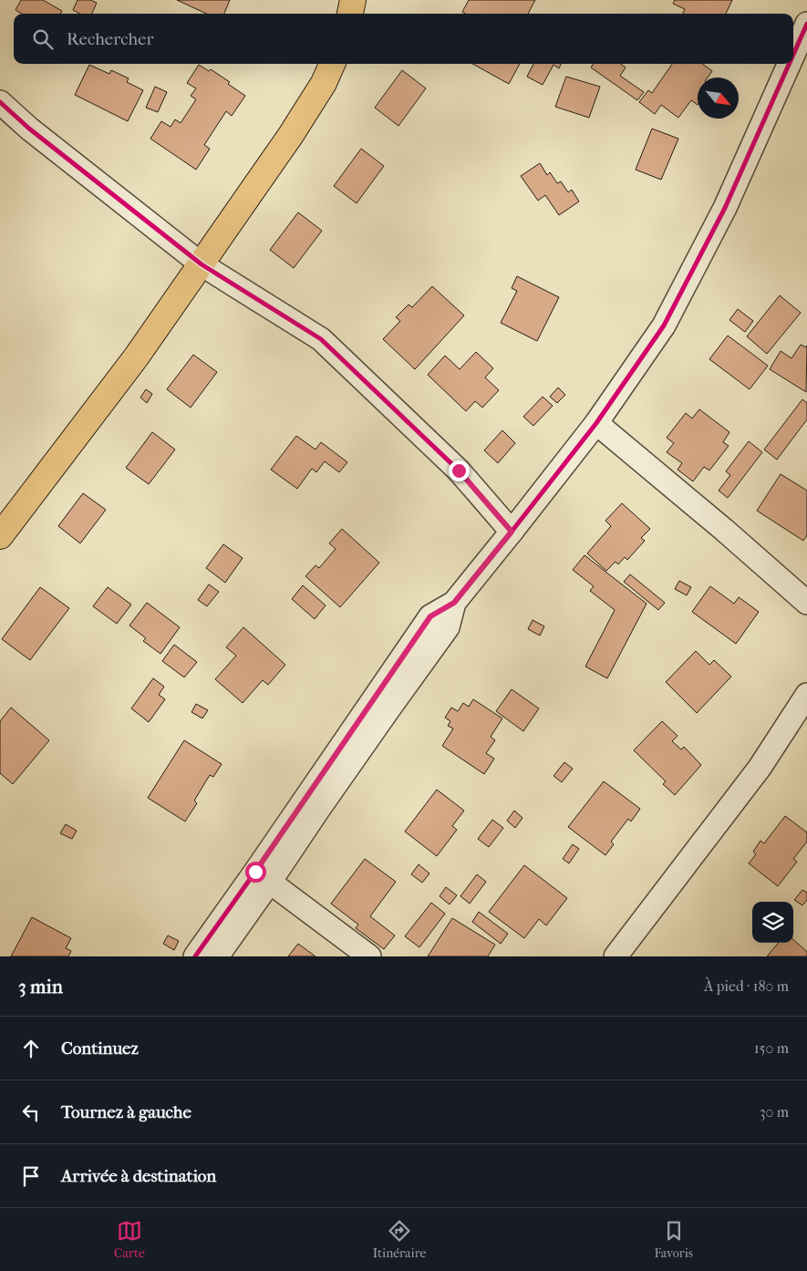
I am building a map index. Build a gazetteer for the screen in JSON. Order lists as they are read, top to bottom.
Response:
{
  "north": "bottom right",
  "page": {
    "search": "Rechercher",
    "heading": ["3 min", "À pied · 180 m"],
    "list": [
      ["Continuez", "150 m"],
      ["Tournez à gauche", "30 m"],
      "Arrivée à destination"
    ],
    "nav": ["Carte", "Itinéraire", "Favoris"]
  }
}
